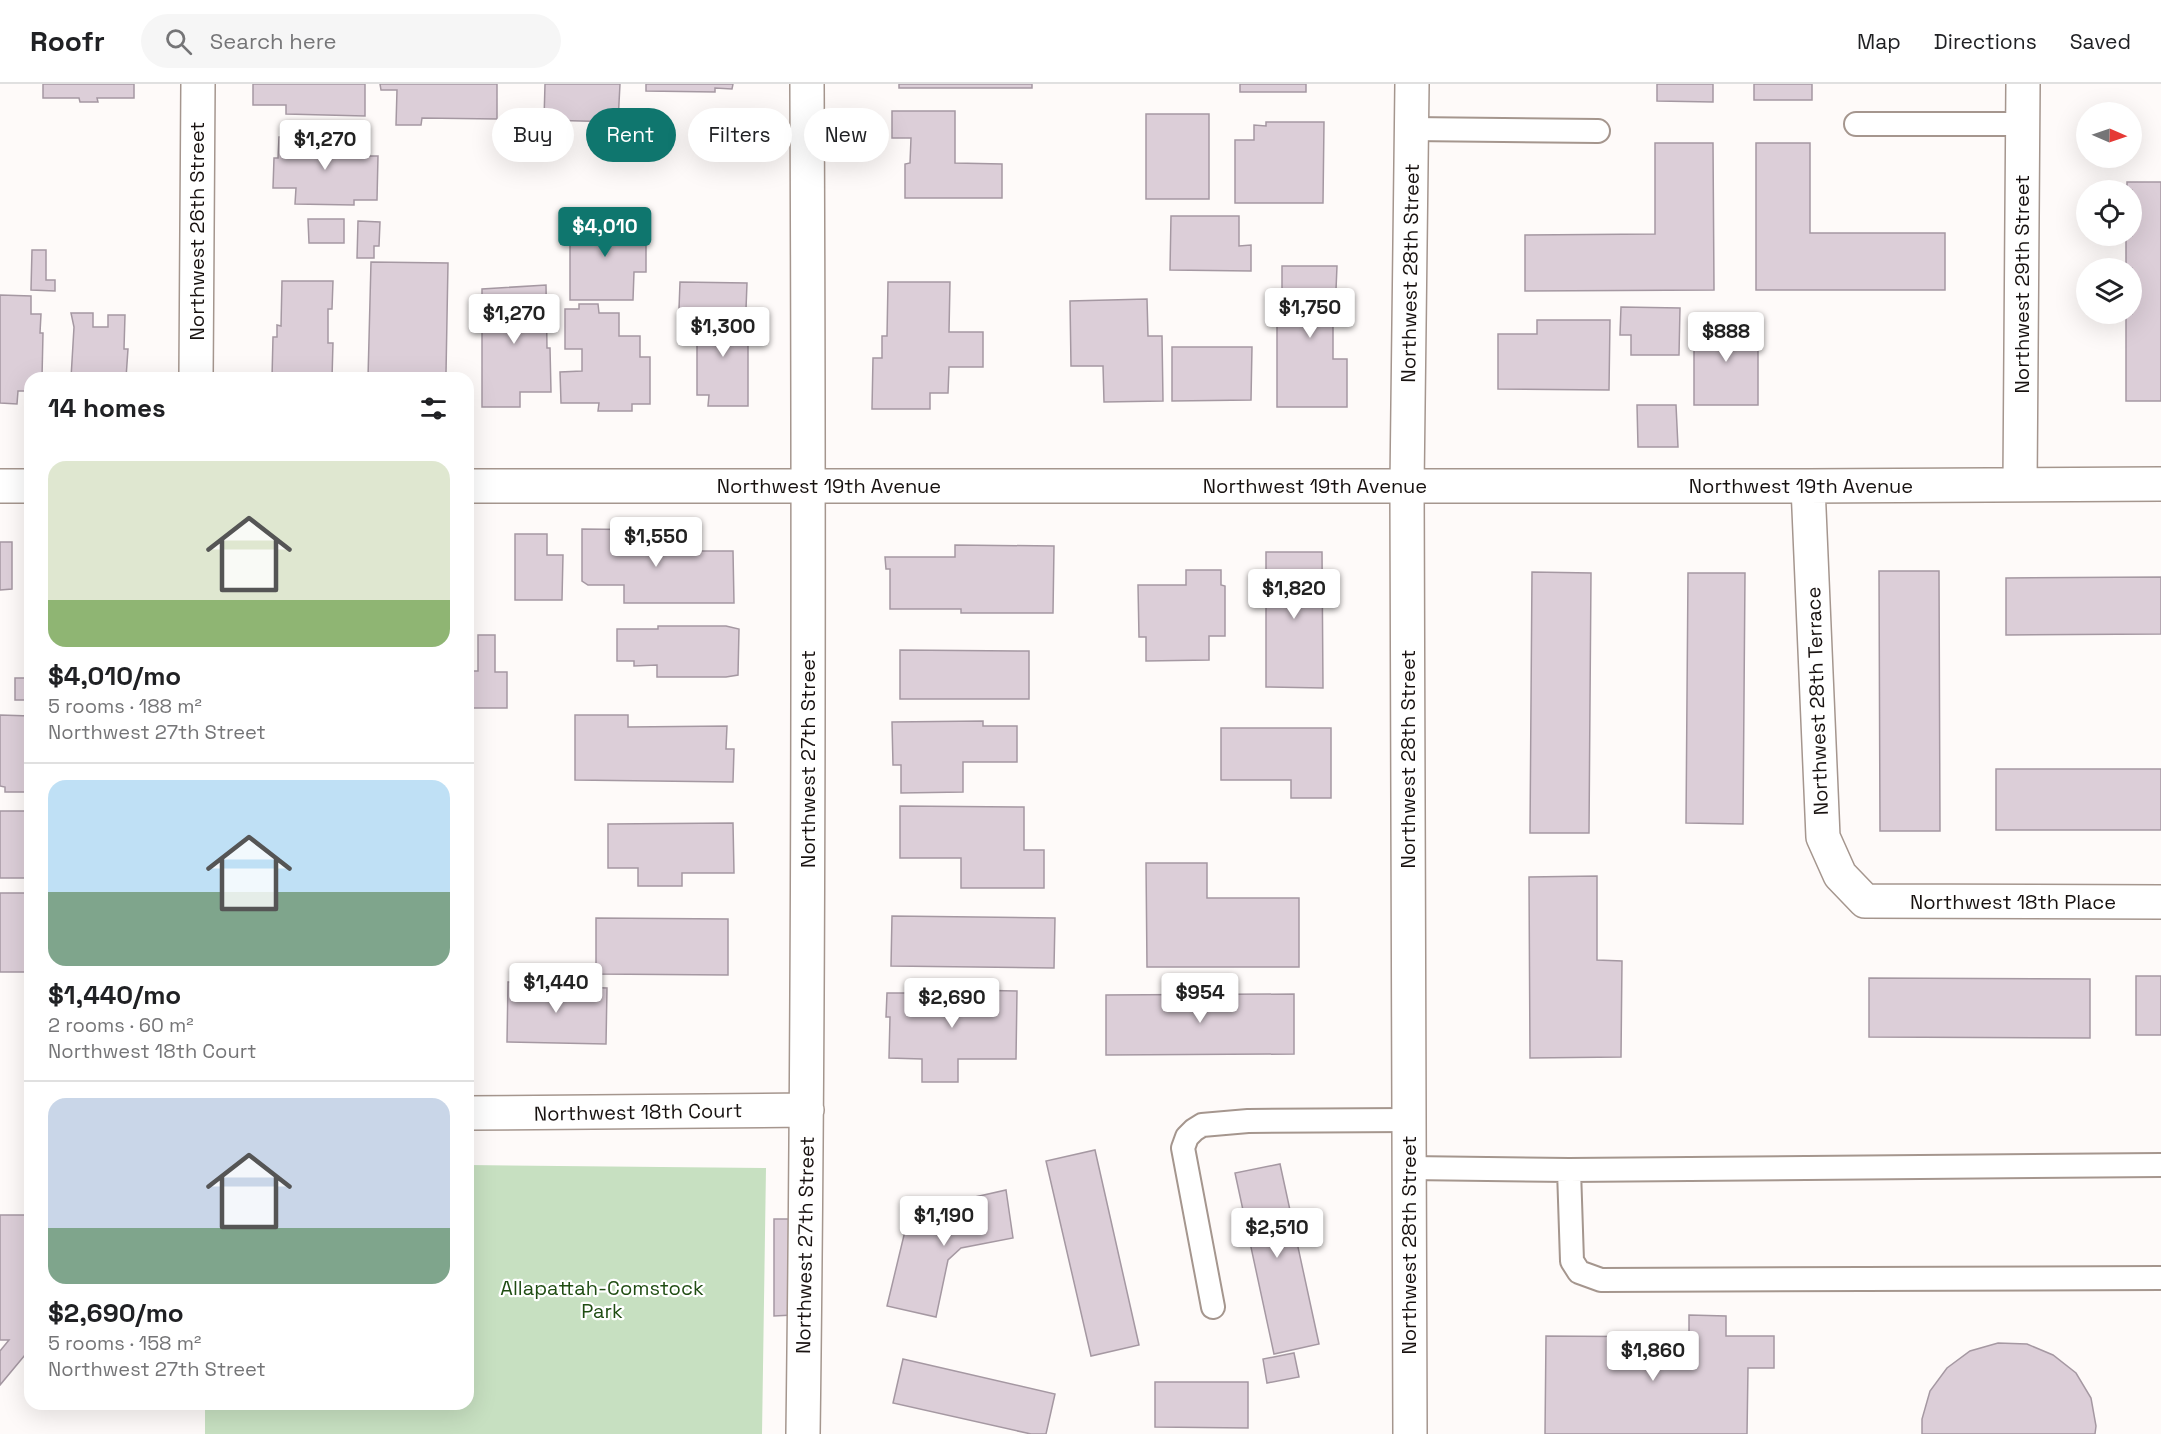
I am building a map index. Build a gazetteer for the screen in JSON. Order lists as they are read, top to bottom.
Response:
{
  "streets": {
    "street": [
      "Northwest 26th Street",
      "Northwest 28th Street",
      "Northwest 29th Street",
      "Northwest 19th Avenue",
      "Northwest 28th Terrace",
      "Northwest 27th Street",
      "Northwest 18th Place",
      "Northwest 18th Court"
    ]
  },
  "crossings": [
    ["Northwest 28th Street", "Northwest 19th Avenue"],
    ["Northwest 29th Street", "Northwest 19th Avenue"],
    ["Northwest 19th Avenue", "Northwest 28th Terrace"],
    ["Northwest 19th Avenue", "Northwest 27th Street"],
    ["Northwest 28th Terrace", "Northwest 18th Place"],
    ["Northwest 27th Street", "Northwest 18th Court"]
  ],
  "parks": ["Allapattah-Comstock Park"],
  "north": "right",
  "page": {
    "header": "Roofr",
    "search": "Search here",
    "nav": ["Map", "Directions", "Saved"],
    "chip": [
      "Buy",
      "Rent",
      "Filters",
      "New"
    ],
    "price": [
      "$1,270",
      "$4,010",
      "$1,750",
      "$1,270",
      "$1,300",
      "$888",
      "$1,550",
      "$1,820",
      "$1,440",
      "$954",
      "$2,690",
      "$1,190",
      "$2,510",
      "$1,860"
    ],
    "heading": "14 homes",
    "list": [
      {
        "name": "$4,010/mo",
        "note": "5 rooms · 188 m² · Northwest 27th Street"
      },
      {
        "name": "$1,440/mo",
        "note": "2 rooms · 60 m² · Northwest 18th Court"
      },
      {
        "name": "$2,690/mo",
        "note": "5 rooms · 158 m² · Northwest 27th Street"
      }
    ]
  }
}
